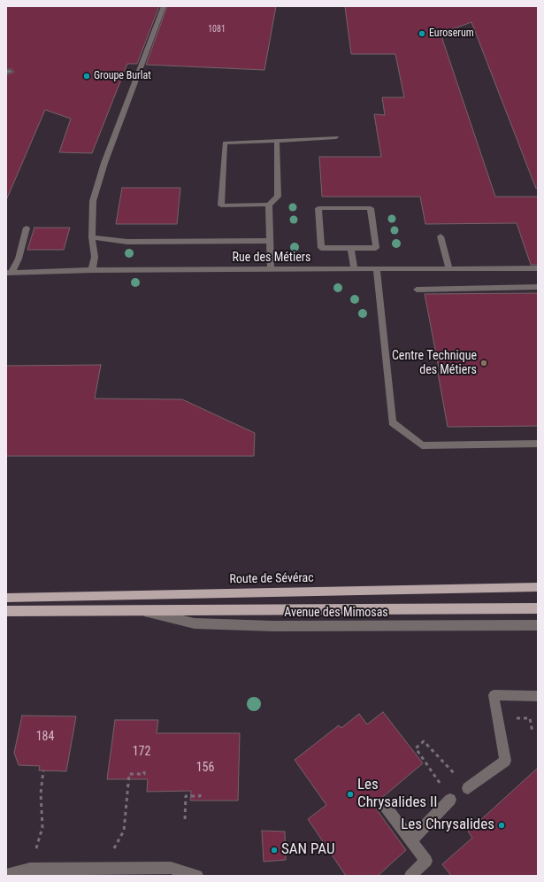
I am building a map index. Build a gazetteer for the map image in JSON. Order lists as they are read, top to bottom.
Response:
{
  "streets": {
    "main road": ["Route de Sévérac"],
    "street": ["Rue des Métiers", "Avenue des Mimosas"]
  },
  "places": [
    "Euroserum",
    "Groupe Burlat",
    "Centre Technique des Métiers",
    "Les Chrysalides II",
    "Les Chrysalides",
    "SAN PAU"
  ],
  "house_numbers": [
    "1081",
    "184",
    "172",
    "156"
  ]
}
